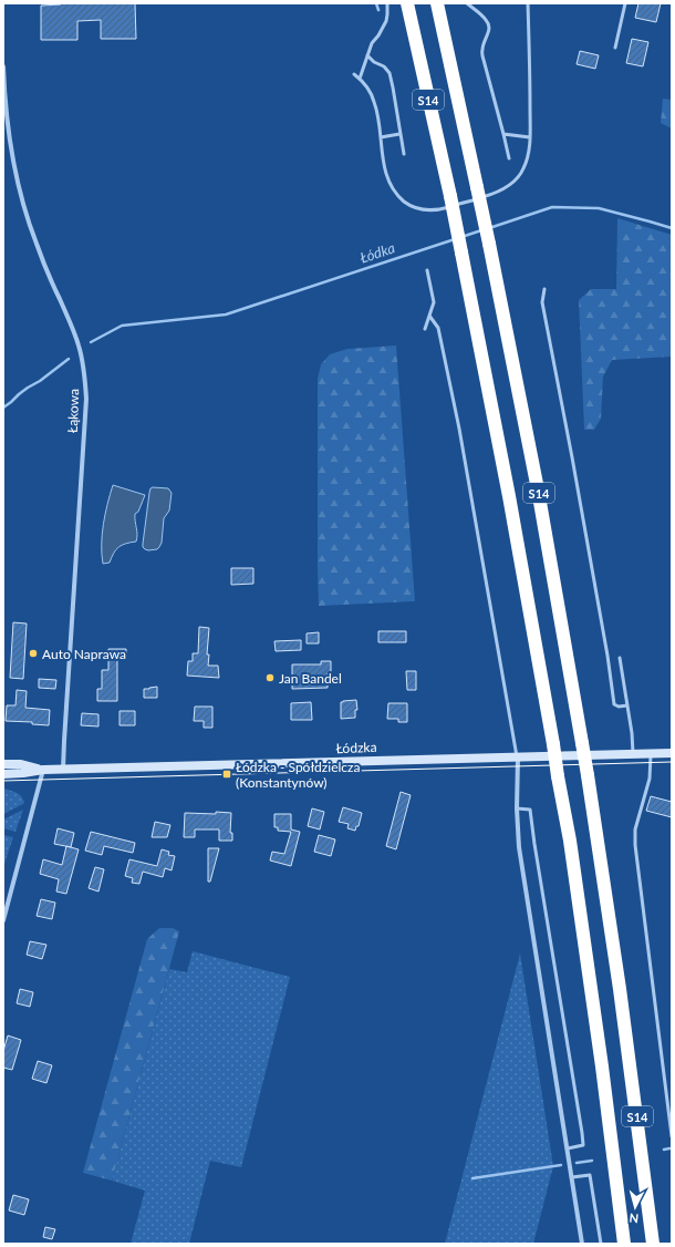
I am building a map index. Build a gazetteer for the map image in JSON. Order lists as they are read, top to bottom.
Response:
{
  "streets": {
    "highway": ["S14"],
    "main road": ["Łódzka"],
    "street": ["Łąkowa"]
  },
  "crossings": [
    ["Łąkowa", "Łódzka"]
  ],
  "water": ["Łódka"],
  "places": {
    "other": ["Auto Naprawa", "Jan Bandel"],
    "transit": ["Łódzka - Spółdzielcza (Konstantynów)"]
  },
  "north": "bottom"
}
